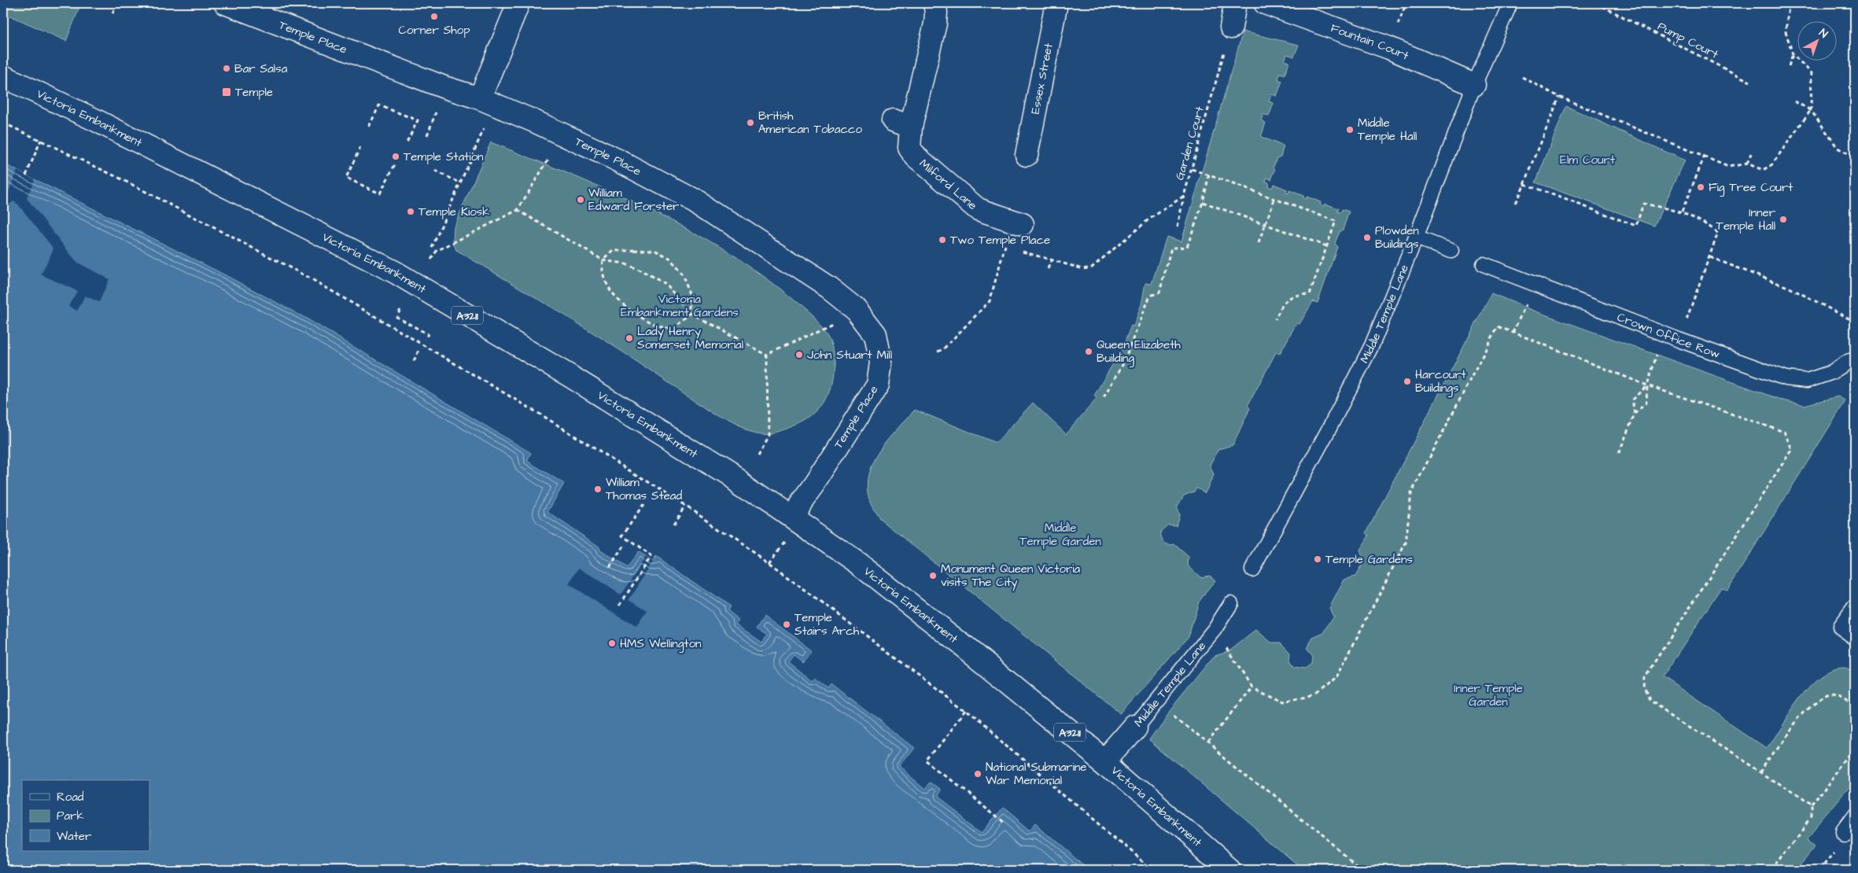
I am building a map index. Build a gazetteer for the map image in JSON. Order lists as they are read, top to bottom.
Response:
{
  "streets": {
    "street": [
      "Temple Place",
      "Fountain Court",
      "Essex Street",
      "Victoria Embankment",
      "Milford Lane",
      "Middle Temple Lane",
      "A3211"
    ],
    "lane": ["Crown Office Row"],
    "path": ["Pump Court", "Garden Court"]
  },
  "crossings": [
    ["Temple Place", "Victoria Embankment"],
    ["Fountain Court", "Middle Temple Lane"],
    ["Victoria Embankment", "Middle Temple Lane"]
  ],
  "parks": [
    "Elm Court",
    "Victoria Embankment Gardens",
    "Middle Temple Garden",
    "Inner Temple Garden"
  ],
  "places": {
    "other": [
      "Corner Shop",
      "Bar Salsa",
      "British American Tobacco",
      "Middle Temple Hall",
      "Temple Station",
      "Fig Tree Court",
      "William Edward Forster",
      "Temple Kiosk",
      "Inner Temple Hall",
      "Plowden Buildings",
      "Two Temple Place",
      "Lady Henry Somerset Memorial",
      "Queen Elizabeth Building",
      "John Stuart Mill",
      "Harcourt Buildings",
      "William Thomas Stead",
      "Temple Gardens",
      "Monument Queen Victoria visits The City",
      "Temple Stairs Arch",
      "HMS Wellington",
      "National Submarine War Memorial"
    ],
    "transit": ["Temple"]
  },
  "legend": ["Road", "Park", "Water"],
  "north": "top right"
}
